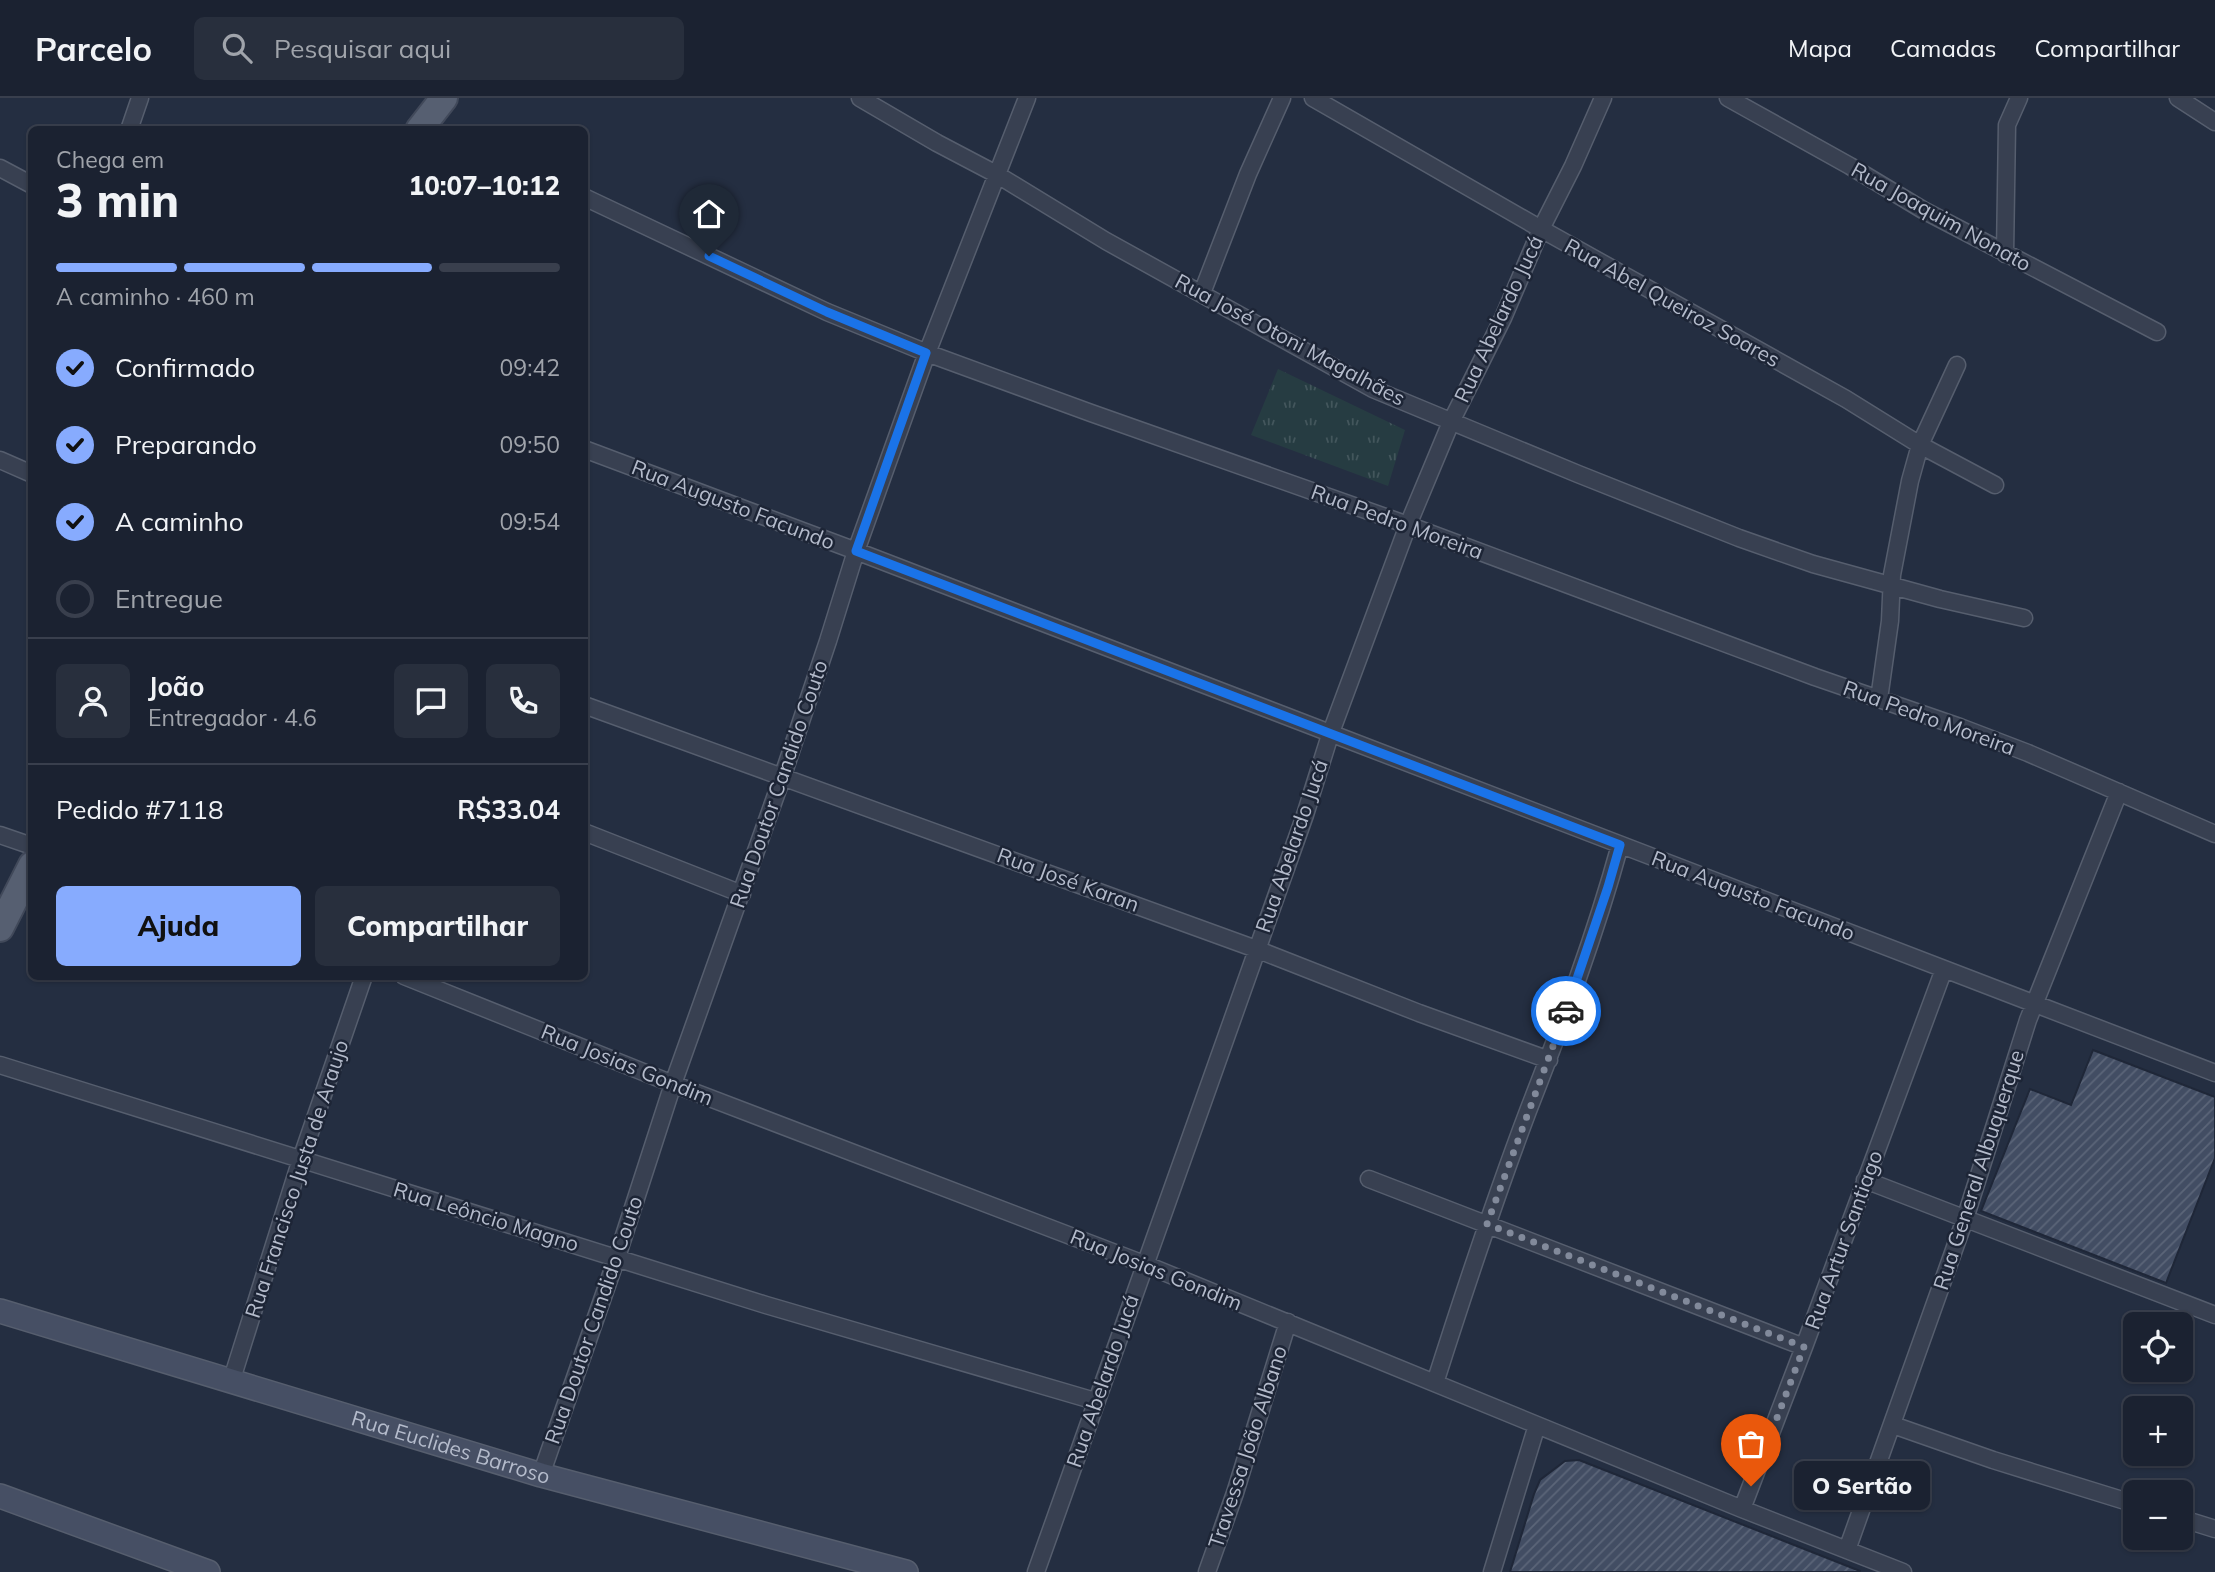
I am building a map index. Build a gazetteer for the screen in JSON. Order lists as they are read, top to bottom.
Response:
{
  "streets": {
    "street": [
      "Rua Joaquim Nonato",
      "Rua Abel Queiroz Soares",
      "Rua Abelardo Jucá",
      "Rua José Otoni Magalhães",
      "Rua Augusto Facundo",
      "Rua Pedro Moreira",
      "Rua Doutor Candido Couto",
      "Rua José Karan",
      "Rua Josias Gondim",
      "Rua General Albuquerque",
      "Rua Francisco Justa de Araujo",
      "Rua Leôncio Magno",
      "Rua Artur Santiago",
      "Travessa João Albano",
      "Rua Euclides Barroso"
    ]
  },
  "crossings": [
    ["Rua Abel Queiroz Soares", "Rua Abelardo Jucá"],
    ["Rua Abelardo Jucá", "Rua José Otoni Magalhães"],
    ["Rua Abelardo Jucá", "Rua Augusto Facundo"],
    ["Rua Abelardo Jucá", "Rua Pedro Moreira"],
    ["Rua Abelardo Jucá", "Rua José Karan"],
    ["Rua Abelardo Jucá", "Rua Josias Gondim"],
    ["Rua Abelardo Jucá", "Rua Leôncio Magno"],
    ["Rua José Otoni Magalhães", "Rua Doutor Candido Couto"],
    ["Rua Augusto Facundo", "Rua Doutor Candido Couto"],
    ["Rua Augusto Facundo", "Rua General Albuquerque"],
    ["Rua Augusto Facundo", "Rua Artur Santiago"],
    ["Rua Pedro Moreira", "Rua Doutor Candido Couto"],
    ["Rua Pedro Moreira", "Rua General Albuquerque"],
    ["Rua Doutor Candido Couto", "Rua José Karan"],
    ["Rua Doutor Candido Couto", "Rua Josias Gondim"],
    ["Rua Doutor Candido Couto", "Rua Leôncio Magno"],
    ["Rua Doutor Candido Couto", "Rua Euclides Barroso"],
    ["Rua Josias Gondim", "Rua General Albuquerque"],
    ["Rua Josias Gondim", "Rua Artur Santiago"],
    ["Rua Josias Gondim", "Travessa João Albano"],
    ["Rua Francisco Justa de Araujo", "Rua Leôncio Magno"],
    ["Rua Francisco Justa de Araujo", "Rua Euclides Barroso"]
  ],
  "places": ["O Sertão"],
  "page": {
    "header": "Parcelo",
    "search": "Pesquisar aqui",
    "nav": ["Mapa", "Camadas", "Compartilhar"],
    "heading": ["3 min", "Chega em", "10:07–10:12"],
    "panel": [
      "João",
      "Entregador · 4.6",
      "Pedido #7118",
      "R$33.04"
    ],
    "bar": "A caminho · 460 m",
    "list": [
      ["Confirmado", "09:42"],
      ["Preparando", "09:50"],
      ["A caminho", "09:54"],
      "Entregue"
    ],
    "buttons": ["Ajuda", "Compartilhar"],
    "map_buttons": ["+", "−"],
    "bubble": "O Sertão"
  }
}
